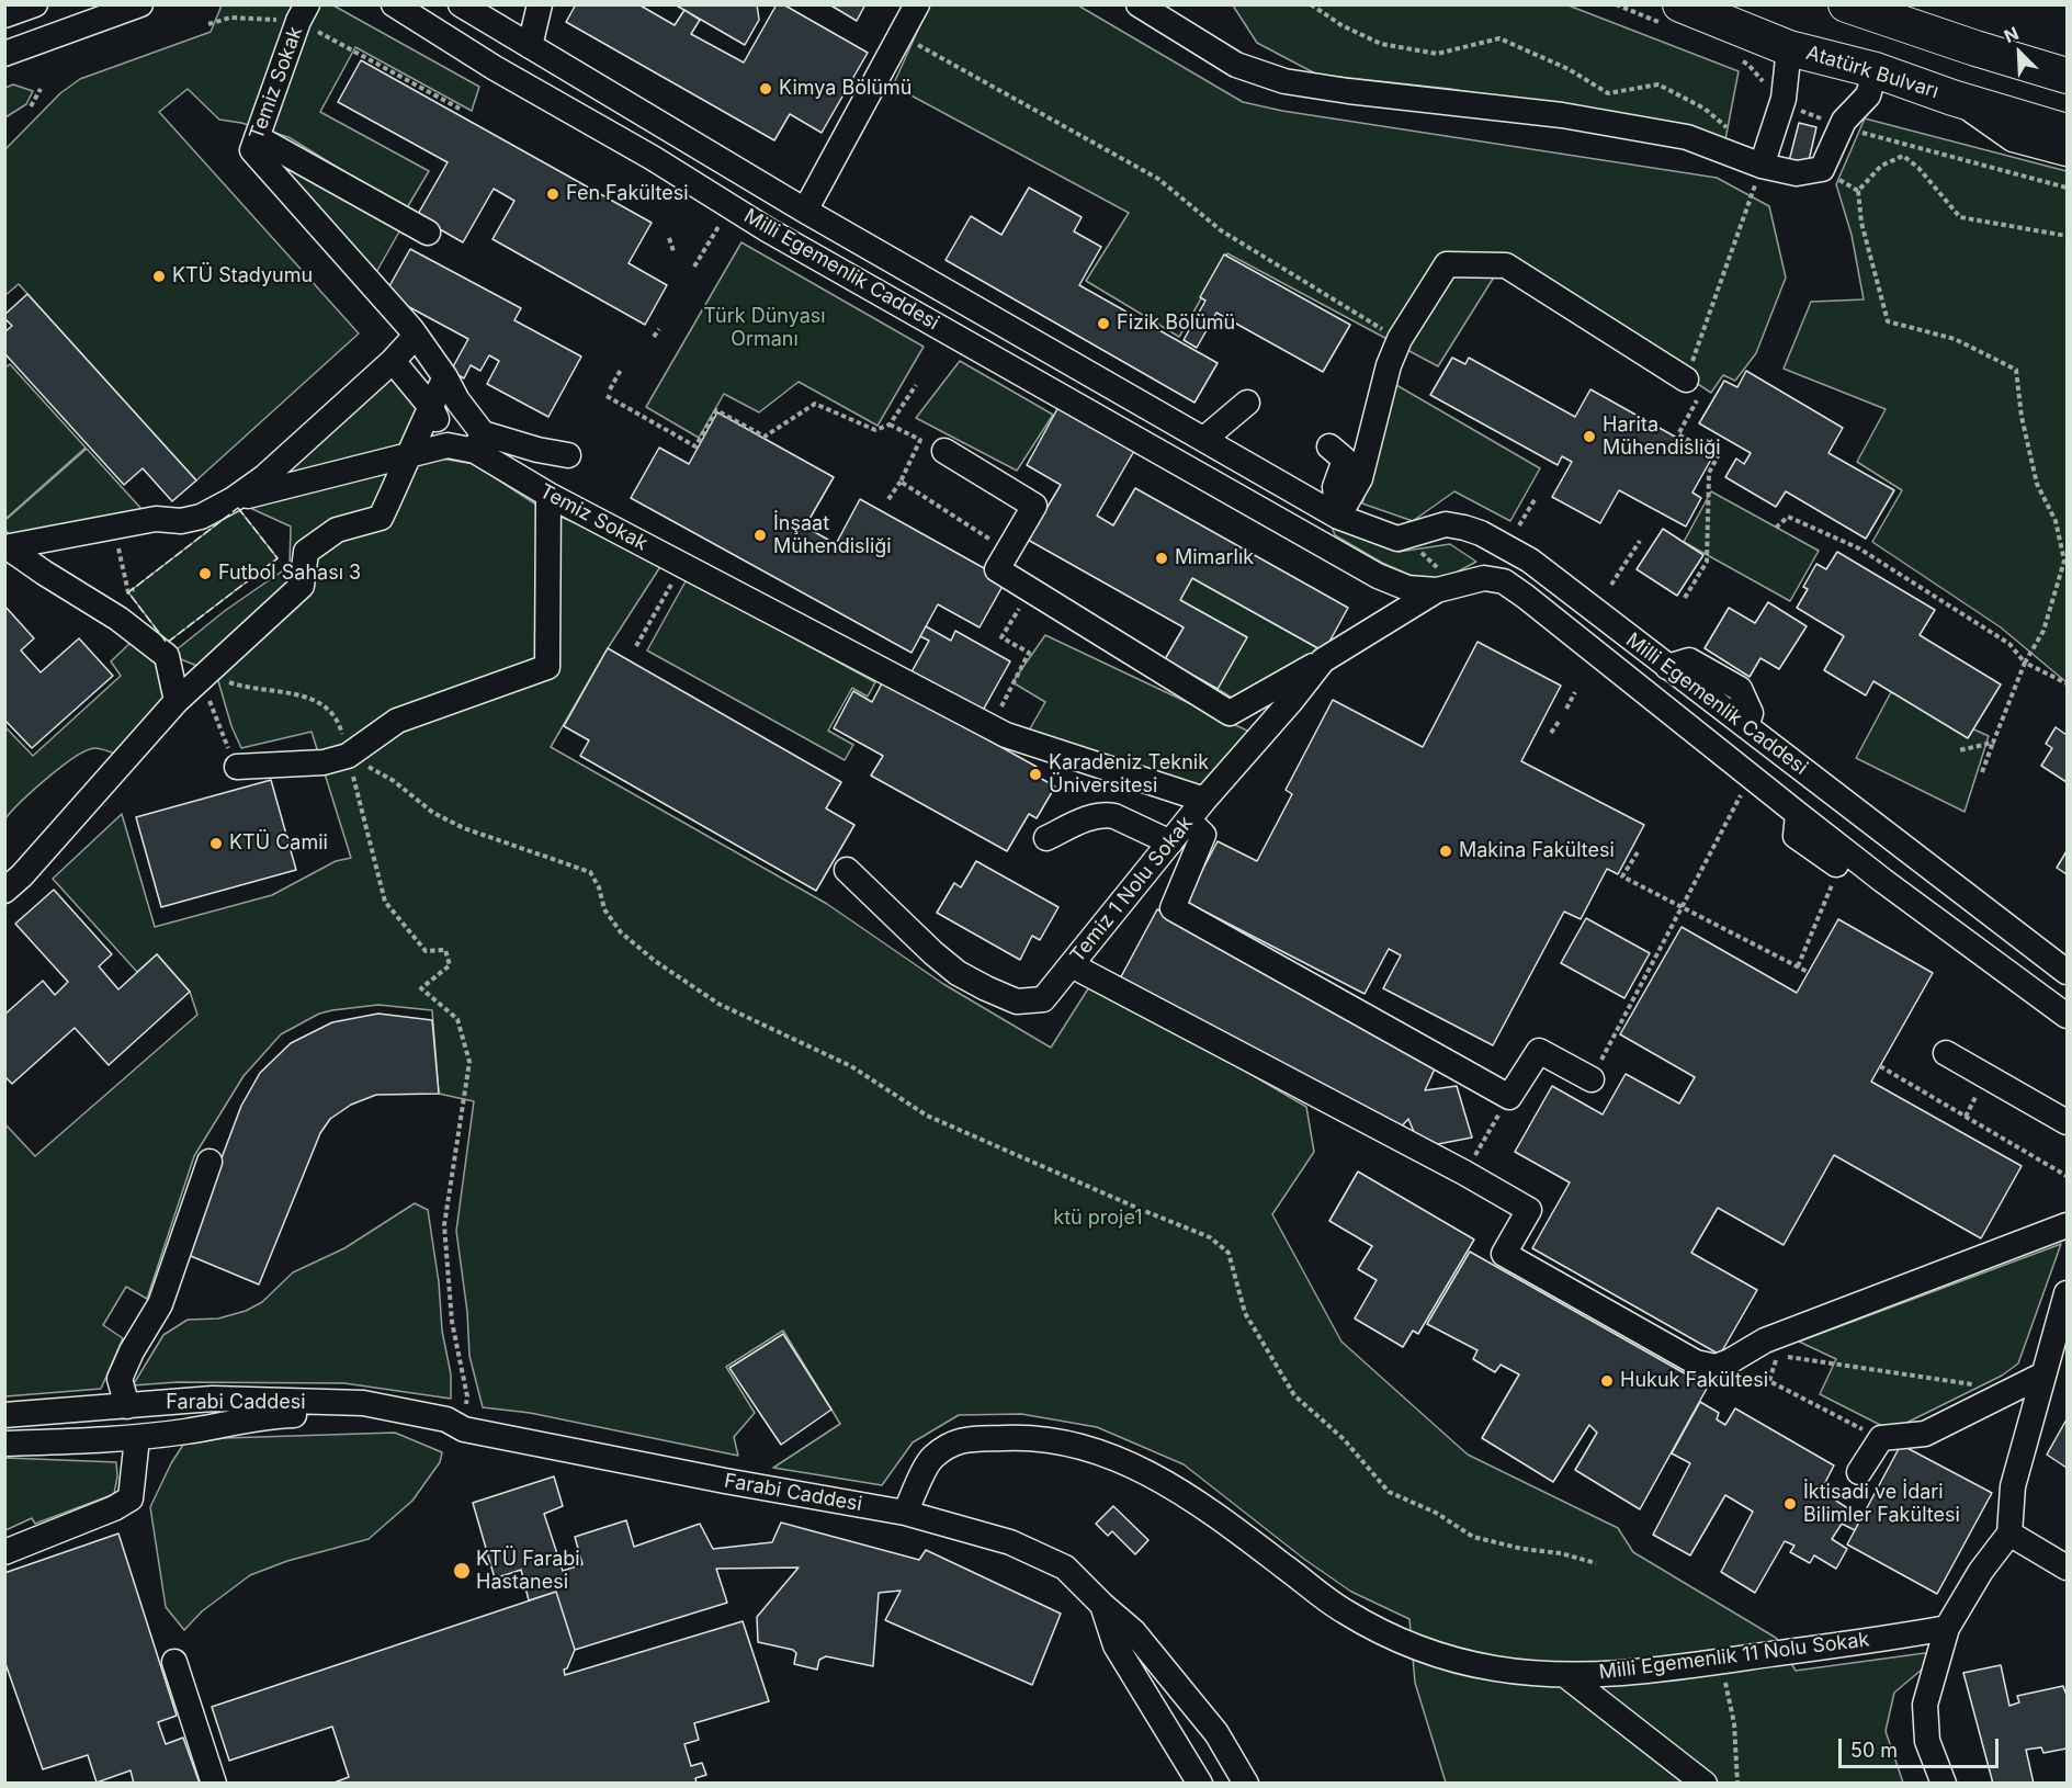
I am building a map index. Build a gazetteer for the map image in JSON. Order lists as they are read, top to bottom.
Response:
{
  "streets": {
    "highway": ["Atatürk Bulvarı"],
    "street": [
      "Temiz Sokak",
      "Milli Egemenlik Caddesi",
      "Temiz 1 Nolu Sokak",
      "Farabi Caddesi",
      "Milli Egemenlik 11 Nolu Sokak"
    ]
  },
  "crossings": [
    ["Temiz Sokak", "Temiz 1 Nolu Sokak"],
    ["Milli Egemenlik Caddesi", "Temiz 1 Nolu Sokak"],
    ["Farabi Caddesi", "Milli Egemenlik 11 Nolu Sokak"]
  ],
  "parks": ["Türk Dünyası Ormanı", "ktü proje1"],
  "places": [
    "Kimya Bölümü",
    "Fen Fakültesi",
    "KTÜ Stadyumu",
    "Fizik Bölümü",
    "Harita Mühendisliği",
    "İnşaat Mühendisliği",
    "Mimarlık",
    "Futbol Sahası 3",
    "Karadeniz Teknik Üniversitesi",
    "KTÜ Camii",
    "Makina Fakültesi",
    "Hukuk Fakültesi",
    "İktisadi ve İdari Bilimler Fakültesi",
    "KTÜ Farabi Hastanesi"
  ],
  "scale_bar": "50 m",
  "north": "top left"
}
